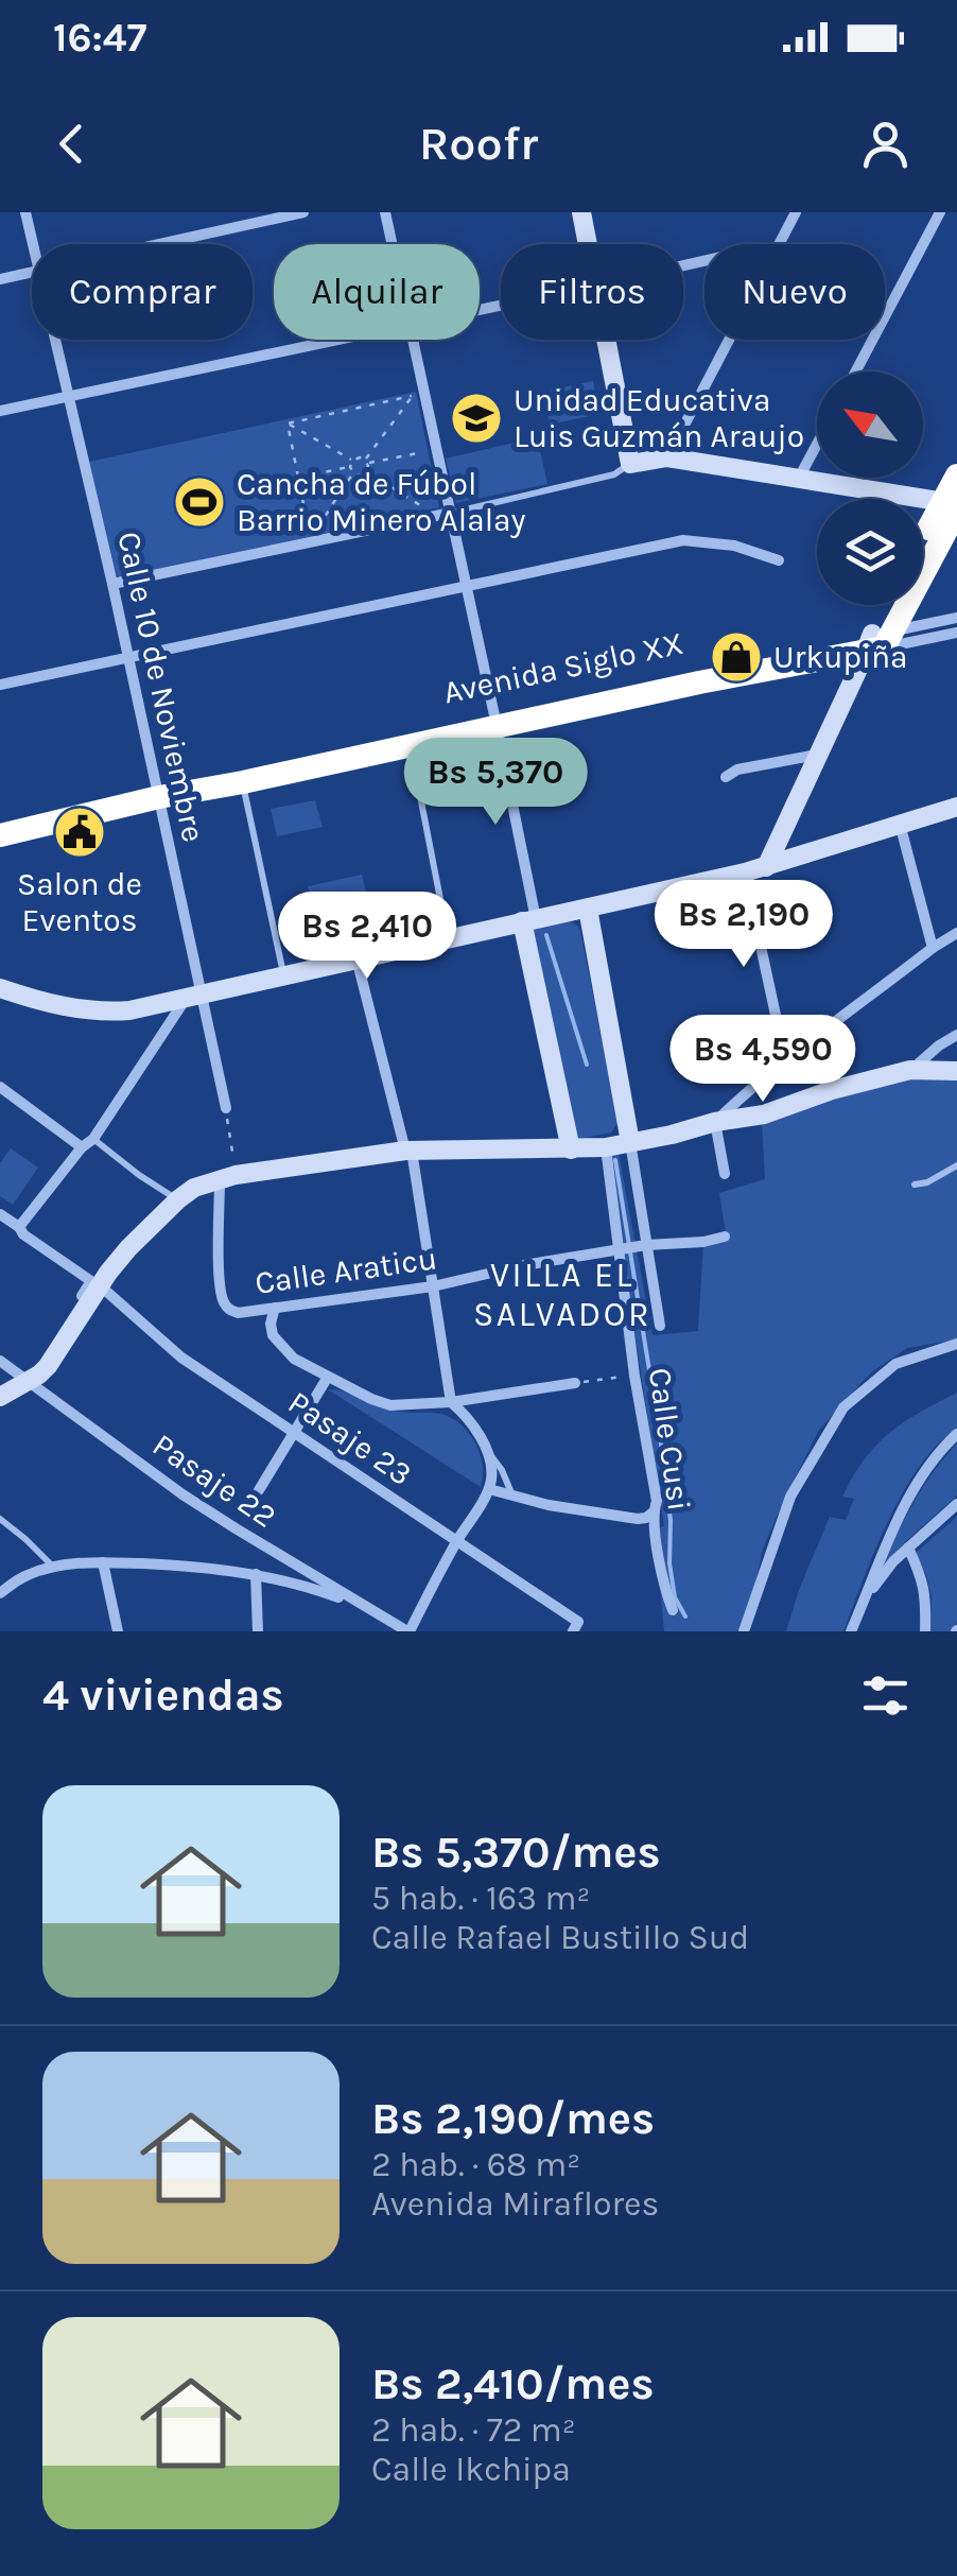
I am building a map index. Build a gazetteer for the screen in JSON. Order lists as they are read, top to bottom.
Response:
{
  "streets": {
    "highway": ["Avenida Siglo XX"],
    "street": [
      "Calle 10 de Noviembre",
      "Calle Araticu",
      "Pasaje 23",
      "Calle Cusi",
      "Pasaje 22"
    ]
  },
  "crossings": [
    ["Avenida Siglo XX", "Calle 10 de Noviembre"],
    ["Calle Araticu", "Calle Cusi"]
  ],
  "districts": ["VILLA EL SALVADOR"],
  "places": {
    "school or university": ["Unidad Educativa Luis Guzmán Araujo"],
    "sports": ["Cancha de Fúbol Barrio Minero Alalay"],
    "shop": ["Urkupiña"],
    "public building": ["Salon de Eventos"]
  },
  "north": "top left",
  "page": {
    "status": "16:47",
    "header": "Roofr",
    "chip": [
      "Comprar",
      "Alquilar",
      "Filtros",
      "Nuevo"
    ],
    "price": [
      "Bs 5,370",
      "Bs 2,190",
      "Bs 2,410",
      "Bs 4,590"
    ],
    "heading": "4 viviendas",
    "list": [
      {
        "name": "Bs 5,370/mes",
        "note": "5 hab. · 163 m² · Calle Rafael Bustillo Sud"
      },
      {
        "name": "Bs 2,190/mes",
        "note": "2 hab. · 68 m² · Avenida Miraflores"
      },
      {
        "name": "Bs 2,410/mes",
        "note": "2 hab. · 72 m² · Calle Ikchipa"
      }
    ]
  }
}
